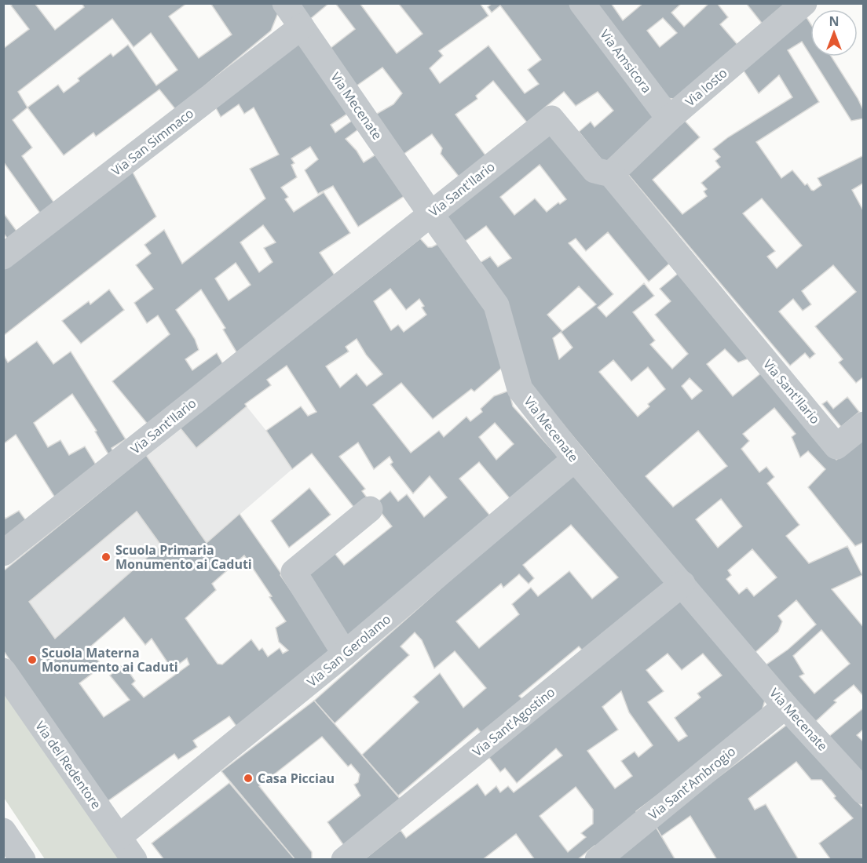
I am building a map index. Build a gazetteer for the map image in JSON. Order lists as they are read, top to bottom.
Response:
{
  "streets": {
    "street": [
      "Via Amsicora",
      "Via Iosto",
      "Via Mecenate",
      "Via San Simmaco",
      "Via Sant'Ilario",
      "Via San Gerolamo",
      "Via Sant'Agostino",
      "Via del Redentore",
      "Via Sant'Ambrogio"
    ]
  },
  "crossings": [
    ["Via Amsicora", "Via Iosto"],
    ["Via Iosto", "Via Sant'Ilario"],
    ["Via Mecenate", "Via San Simmaco"],
    ["Via Mecenate", "Via Sant'Ilario"],
    ["Via Mecenate", "Via San Gerolamo"],
    ["Via Mecenate", "Via Sant'Agostino"],
    ["Via Mecenate", "Via Sant'Ambrogio"],
    ["Via San Gerolamo", "Via del Redentore"]
  ],
  "places": ["Scuola Primaria Monumento ai Caduti", "Scuola Materna Monumento ai Caduti", "Casa Picciau"],
  "north": "top"
}
